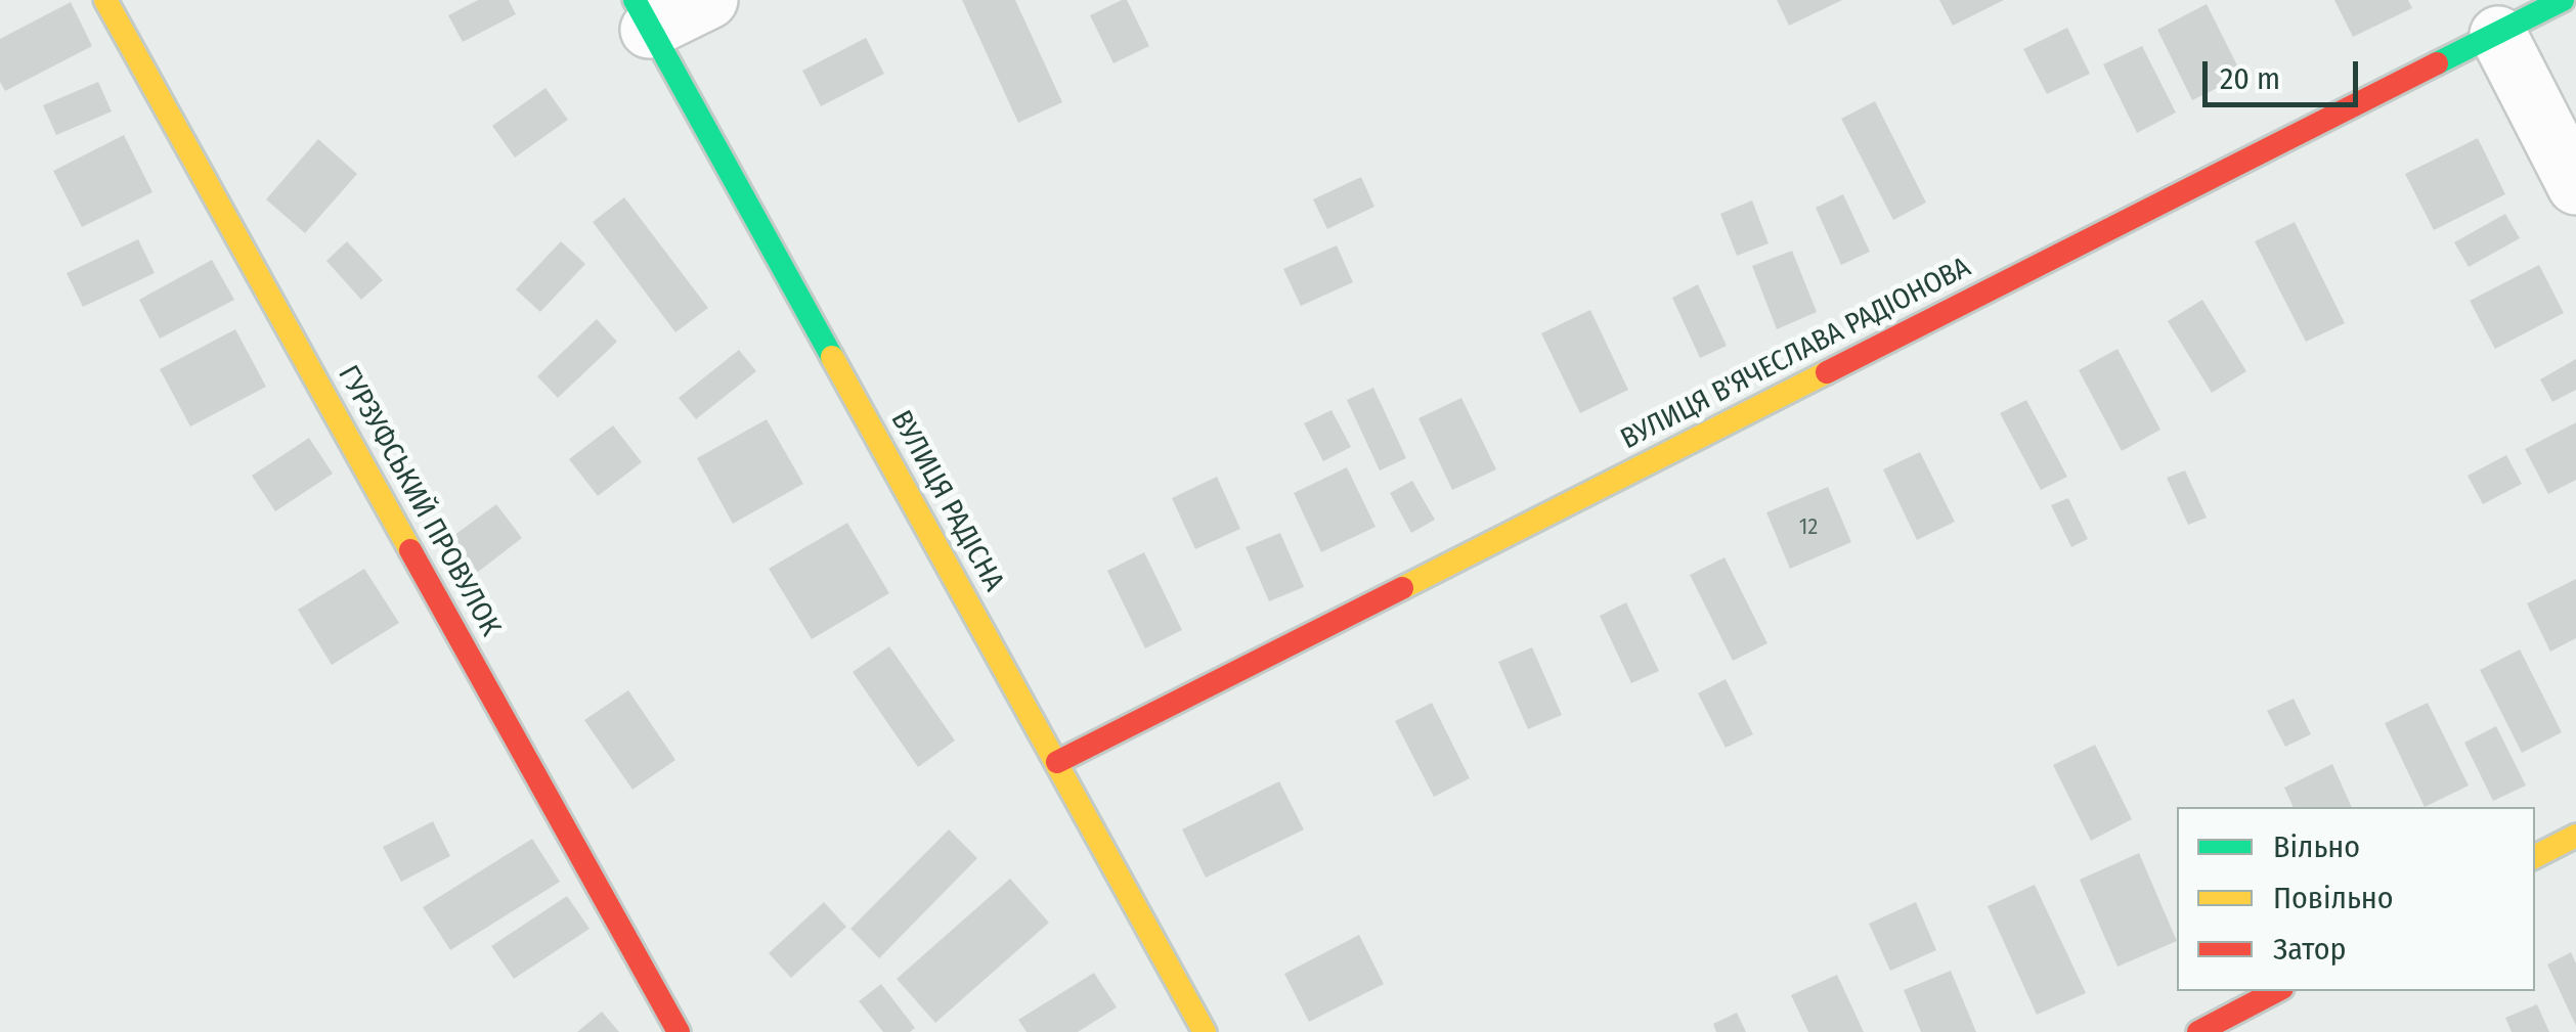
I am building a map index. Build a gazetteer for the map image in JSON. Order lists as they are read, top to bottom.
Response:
{
  "streets": {
    "street": ["ВУЛИЦЯ В'ЯЧЕСЛАВА РАДІОНОВА", "ГУРЗУФСЬКИЙ ПРОВУЛОК", "ВУЛИЦЯ РАДІСНА"]
  },
  "crossings": [
    ["ВУЛИЦЯ В'ЯЧЕСЛАВА РАДІОНОВА", "ВУЛИЦЯ РАДІСНА"]
  ],
  "house_numbers": ["12"],
  "legend": ["Вільно", "Повільно", "Затор"],
  "scale_bar": "20 m"
}
